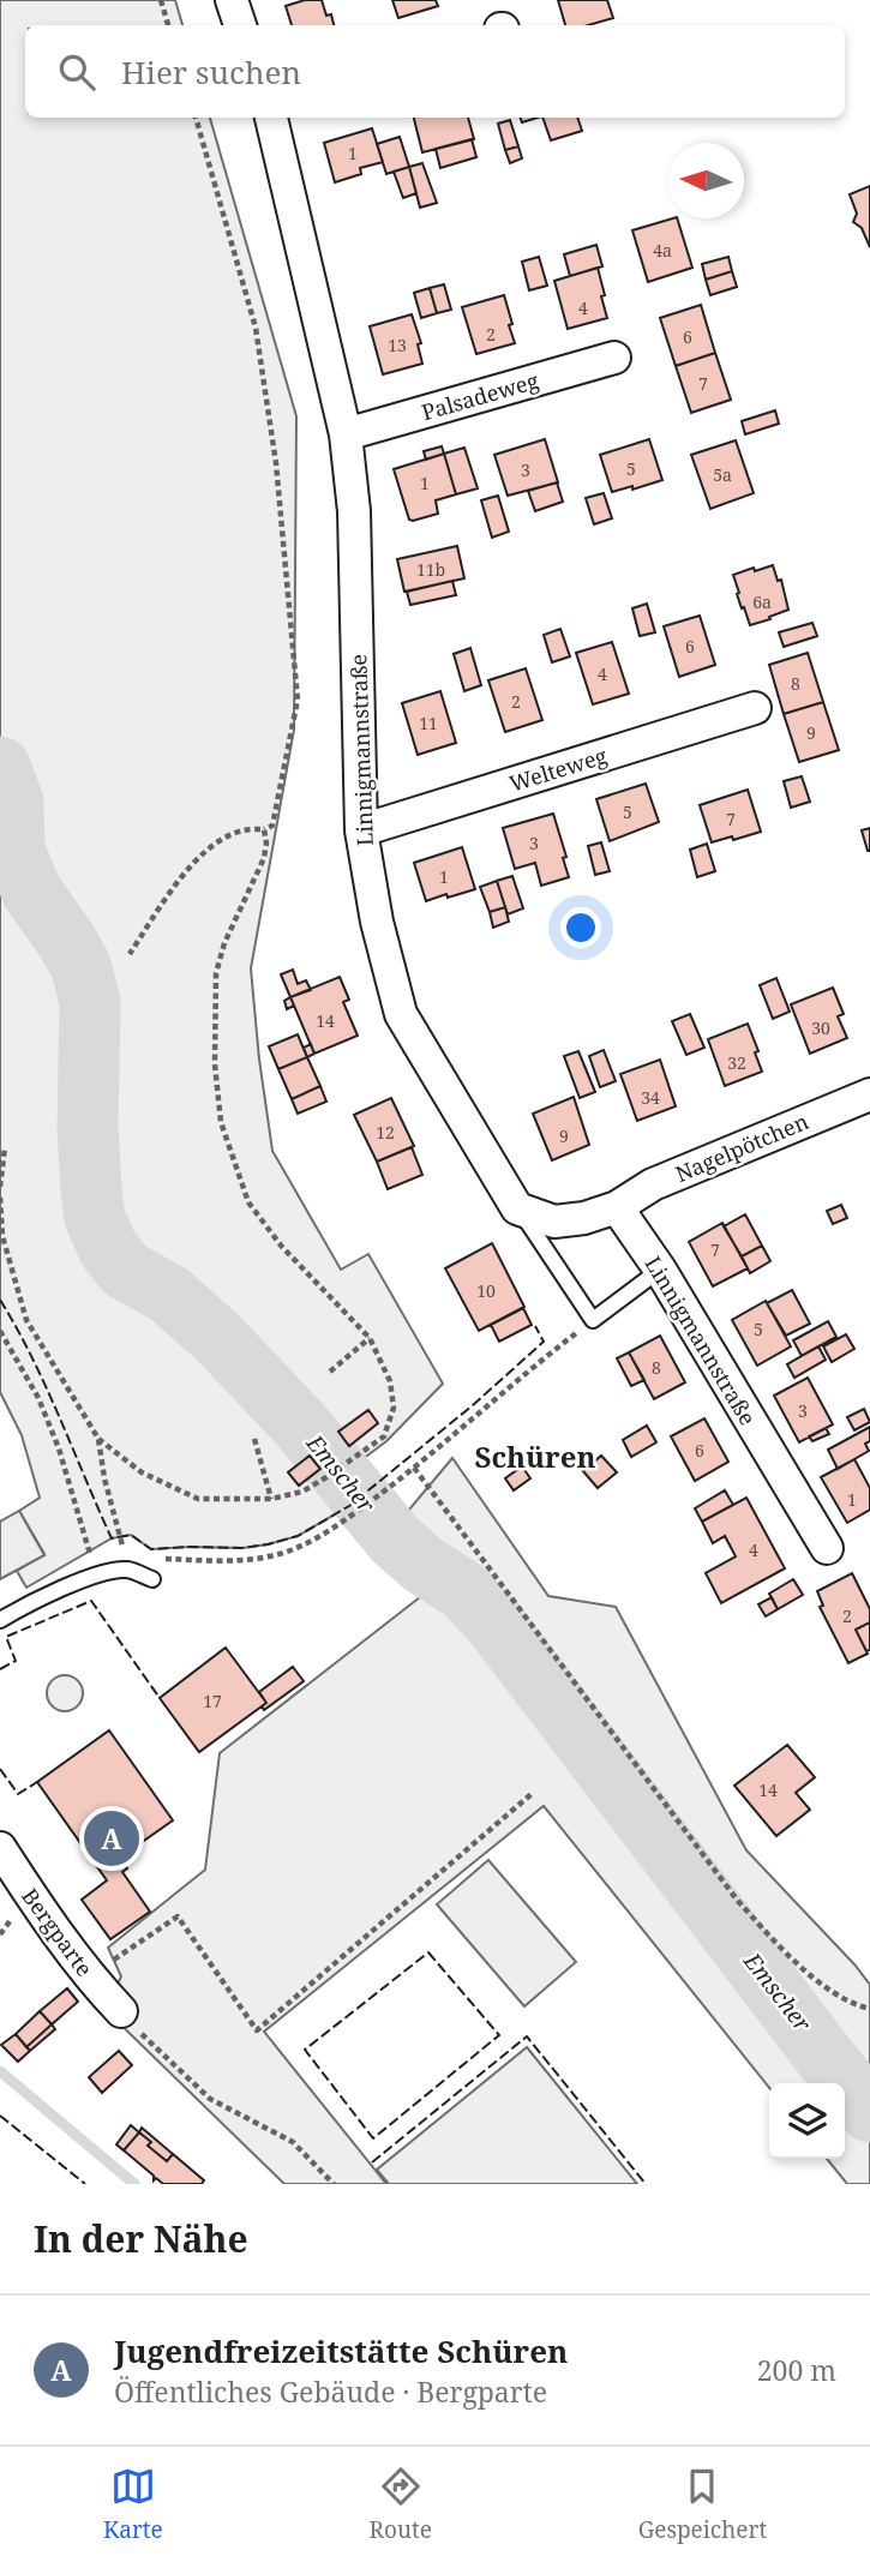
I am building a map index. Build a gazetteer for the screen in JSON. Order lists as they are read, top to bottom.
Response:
{
  "streets": {
    "street": [
      "Palsadeweg",
      "Linnigmannstraße",
      "Welteweg",
      "Nagelpötchen",
      "Bergparte"
    ]
  },
  "crossings": [
    ["Palsadeweg", "Linnigmannstraße"],
    ["Linnigmannstraße", "Welteweg"],
    ["Linnigmannstraße", "Nagelpötchen"]
  ],
  "districts": ["Schüren"],
  "water": ["Emscher"],
  "house_numbers": [
    "1",
    "4a",
    "4",
    "2",
    "6",
    "13",
    "7",
    "5",
    "3",
    "5a",
    "1",
    "11b",
    "6a",
    "6",
    "4",
    "8",
    "2",
    "11",
    "9",
    "5",
    "7",
    "3",
    "1",
    "14",
    "30",
    "32",
    "34",
    "12",
    "9",
    "7",
    "10",
    "5",
    "8",
    "3",
    "6",
    "1",
    "4",
    "2",
    "17",
    "14"
  ],
  "north": "left",
  "page": {
    "search": "Hier suchen",
    "pins": "A",
    "heading": "In der Nähe",
    "list": [
      {
        "mark": "A",
        "name": "Jugendfreizeitstätte Schüren",
        "note": "Öffentliches Gebäude · Bergparte",
        "value": "200 m"
      }
    ],
    "nav": ["Karte", "Route", "Gespeichert"]
  }
}
